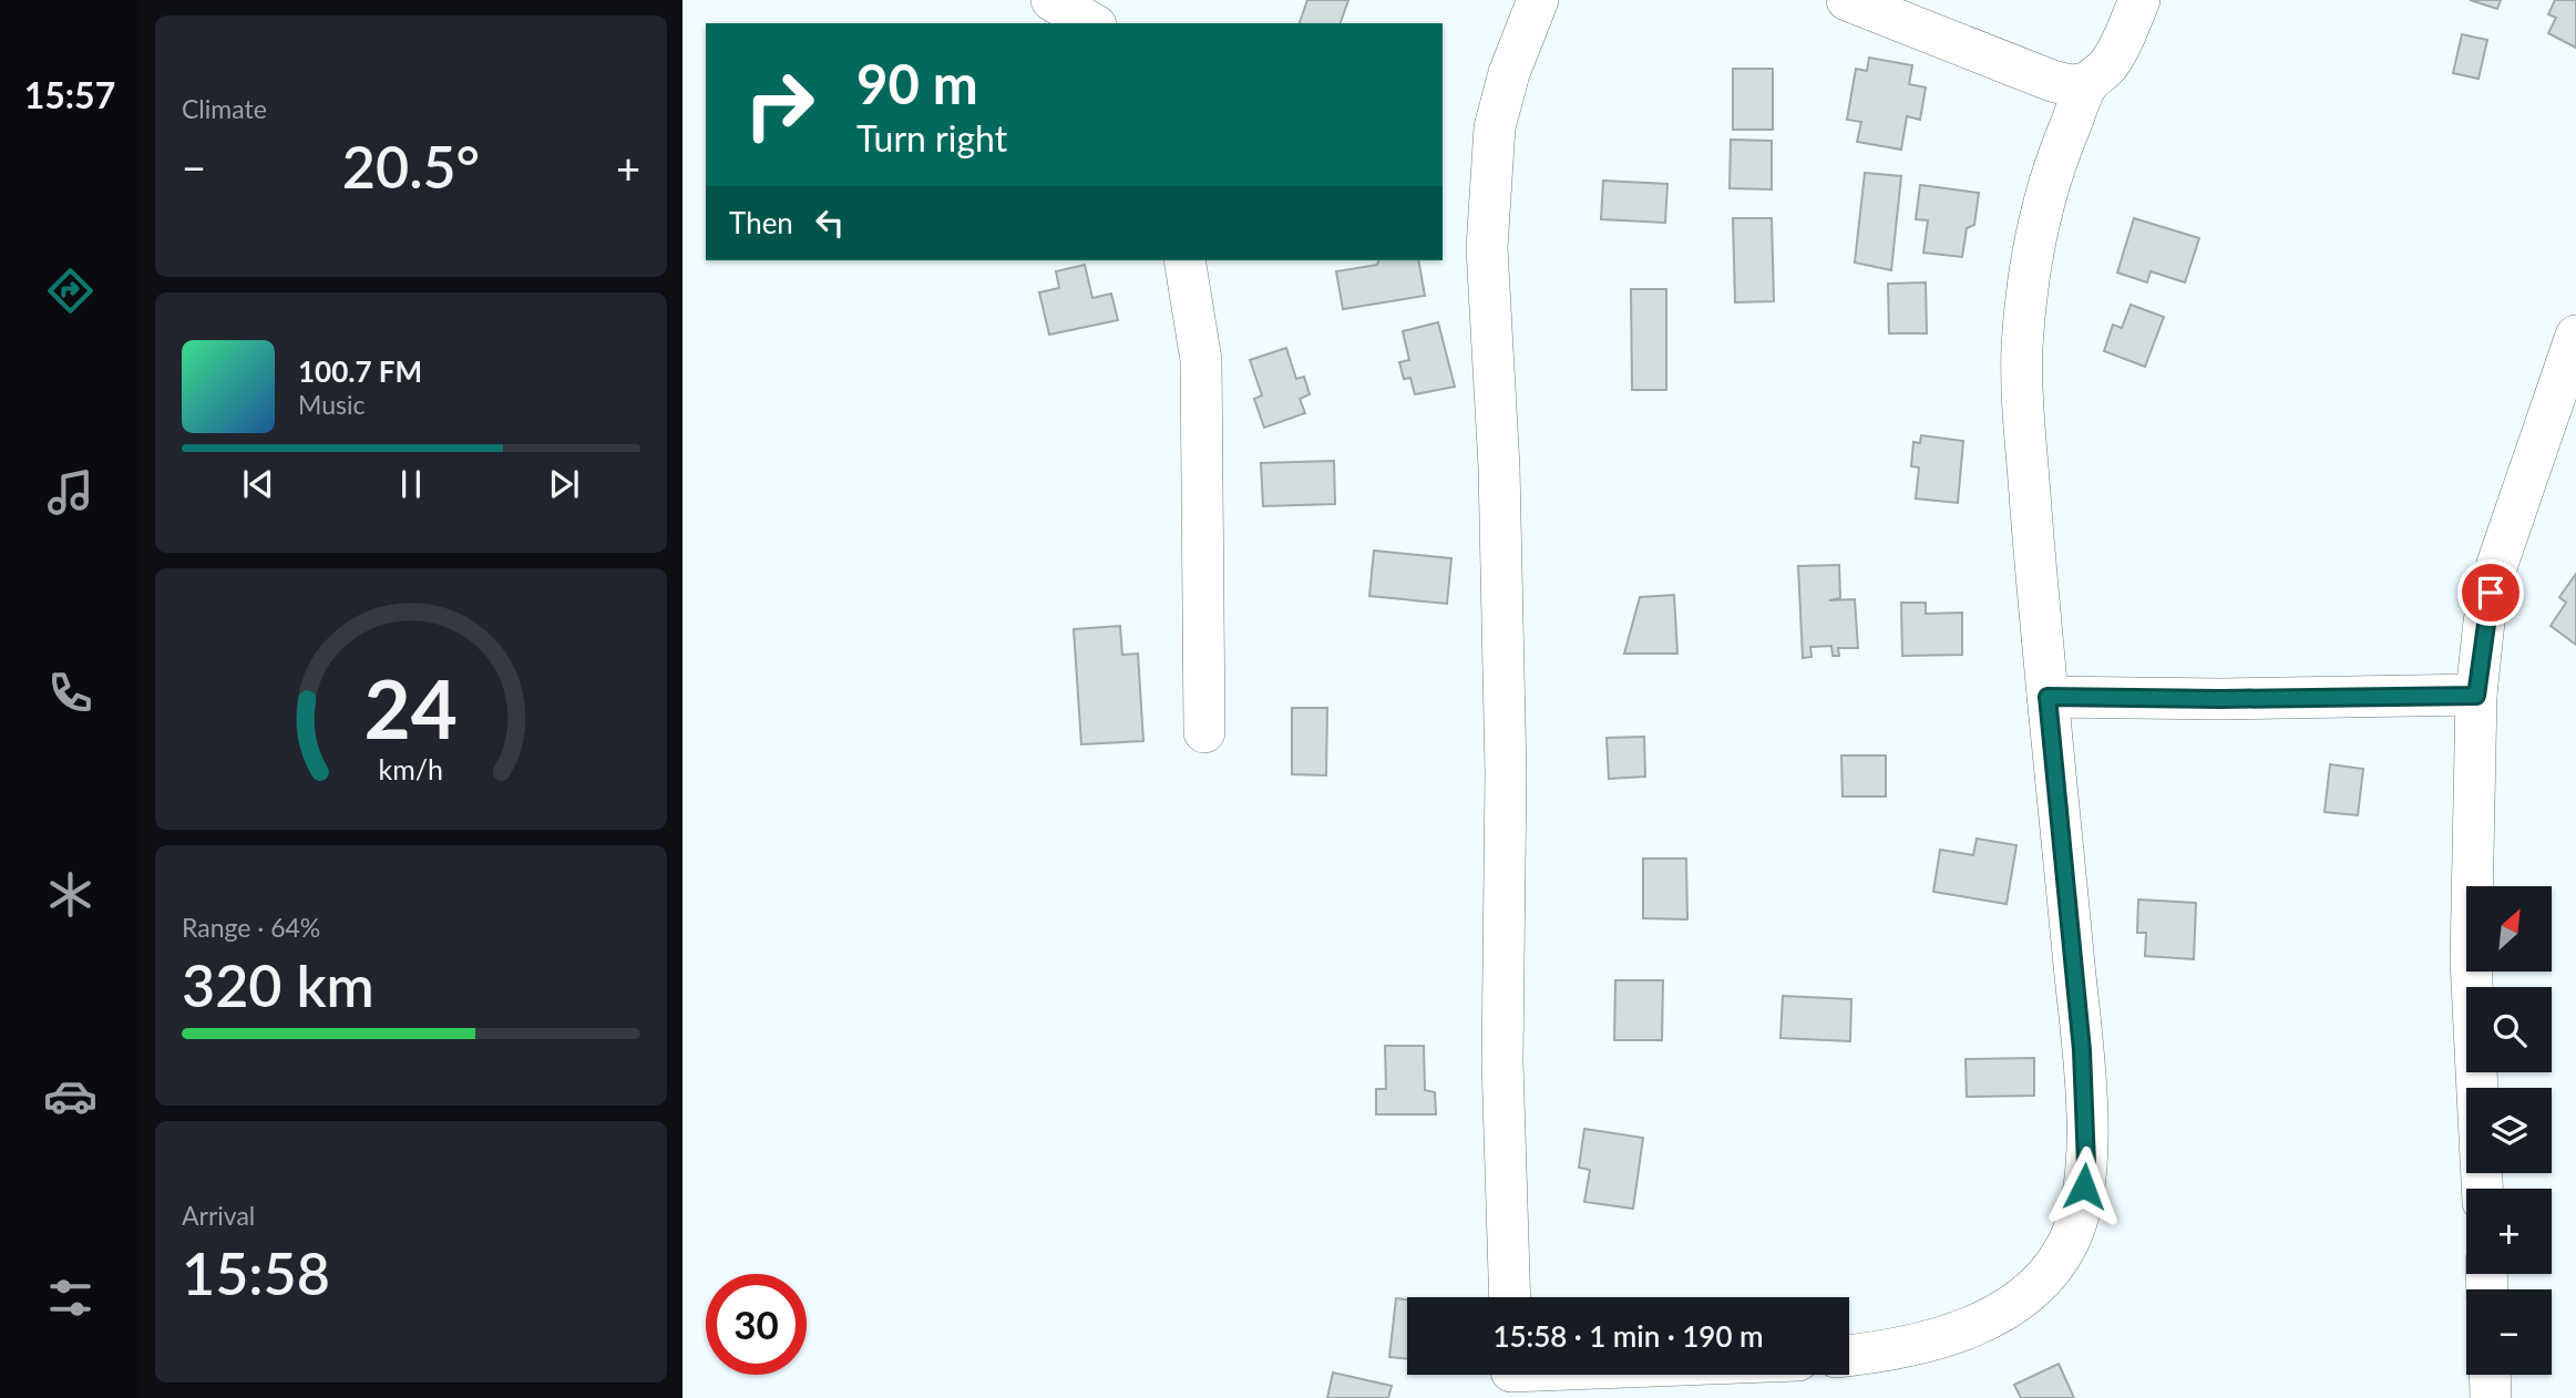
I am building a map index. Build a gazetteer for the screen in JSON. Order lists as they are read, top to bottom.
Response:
{
  "north": "top right",
  "page": {
    "tabs": "15:57",
    "tile": [
      "Climate",
      ["Range · 64%", "320 km"],
      ["Arrival", "15:58"]
    ],
    "turn": ["90 m", "Turn right"],
    "heat": ["−", "20.5°", "+"],
    "then": "Then",
    "song": ["100.7 FM", "Music"],
    "map_buttons": ["+", "−"],
    "limit": "30",
    "trip": "15:58 · 1 min · 190 m",
    "gauge": ["24", "km/h"]
  }
}
